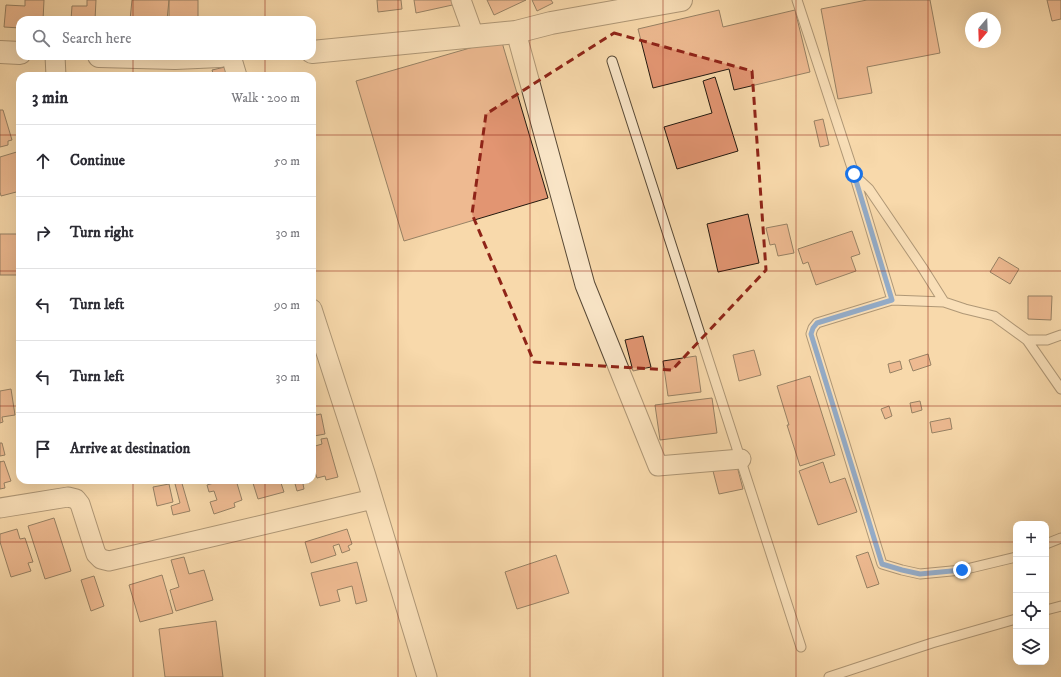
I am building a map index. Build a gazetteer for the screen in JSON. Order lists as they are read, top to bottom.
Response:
{
  "north": "bottom",
  "page": {
    "search": "Search here",
    "heading": ["3 min", "Walk · 200 m"],
    "list": [
      ["Continue", "50 m"],
      ["Turn right", "30 m"],
      ["Turn left", "90 m"],
      ["Turn left", "30 m"],
      "Arrive at destination"
    ],
    "map_buttons": ["+", "−"]
  }
}
